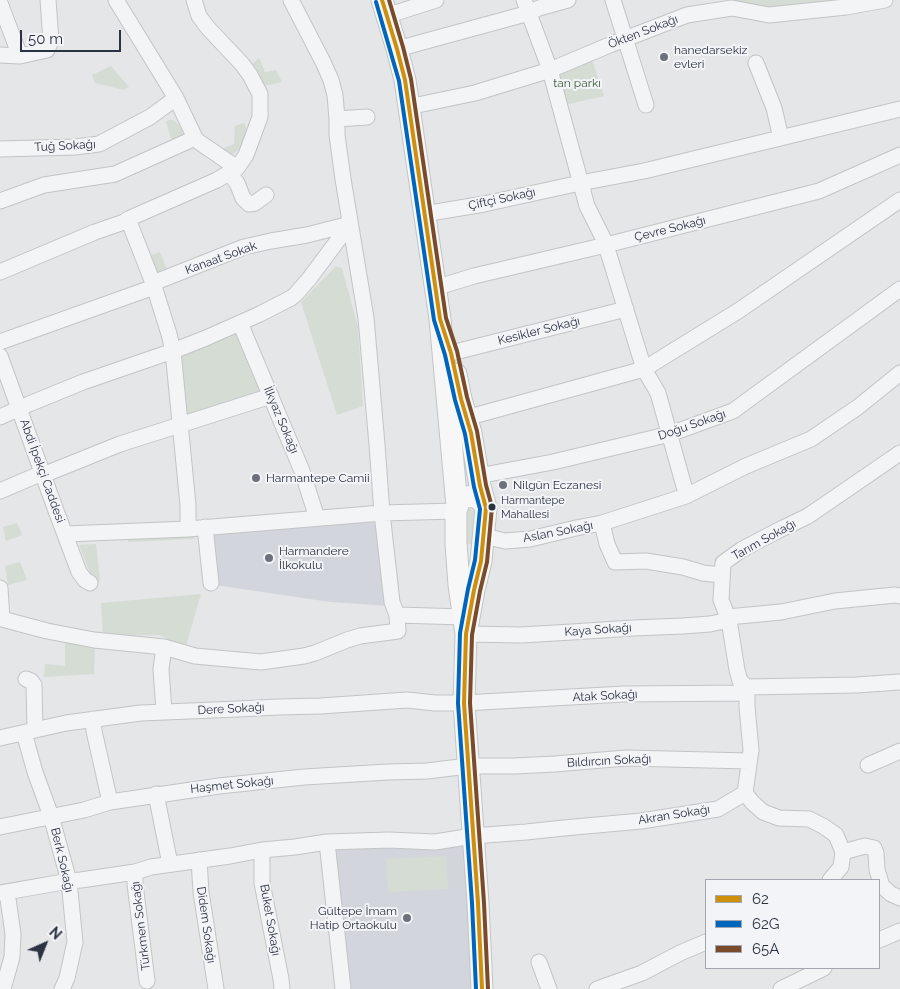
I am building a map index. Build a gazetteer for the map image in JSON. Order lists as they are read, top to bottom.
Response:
{
  "streets": {
    "street": [
      "Ökten Sokağı",
      "Tuğ Sokağı",
      "Çiftçi Sokağı",
      "Çevre Sokağı",
      "Kanaat Sokak",
      "Kesikler Sokağı",
      "İlkyaz Sokağı",
      "Doğu Sokağı",
      "Abdi İpekçi Caddesi",
      "Aslan Sokağı",
      "Tarım Sokağı",
      "Kaya Sokağı",
      "Atak Sokağı",
      "Dere Sokağı",
      "Bıldırcın Sokağı",
      "Haşmet Sokağı",
      "Akran Sokağı",
      "Berk Sokağı",
      "Buket Sokağı",
      "Didem Sokağı",
      "Türkmen Sokağı"
    ]
  },
  "crossings": [
    ["Aslan Sokağı", "Tarım Sokağı"],
    ["Tarım Sokağı", "Kaya Sokağı"],
    ["Tarım Sokağı", "Atak Sokağı"],
    ["Tarım Sokağı", "Bıldırcın Sokağı"],
    ["Tarım Sokağı", "Akran Sokağı"],
    ["Atak Sokağı", "Dere Sokağı"],
    ["Dere Sokağı", "Berk Sokağı"],
    ["Bıldırcın Sokağı", "Haşmet Sokağı"],
    ["Haşmet Sokağı", "Berk Sokağı"],
    ["Akran Sokağı", "Berk Sokağı"],
    ["Akran Sokağı", "Buket Sokağı"],
    ["Akran Sokağı", "Didem Sokağı"],
    ["Akran Sokağı", "Türkmen Sokağı"]
  ],
  "parks": ["tan parkı"],
  "places": [
    "hanedarsekiz evleri",
    "Harmantepe Camii",
    "Nilgün Eczanesi",
    "Harmantepe Mahallesi",
    "Harmandere İlkokulu",
    "Gültepe İmam Hatip Ortaokulu"
  ],
  "lines": ["transit line 62", "transit line 65A", "transit line 62G"],
  "legend": ["62", "62G", "65A"],
  "scale_bar": "50 m",
  "north": "top right"
}
